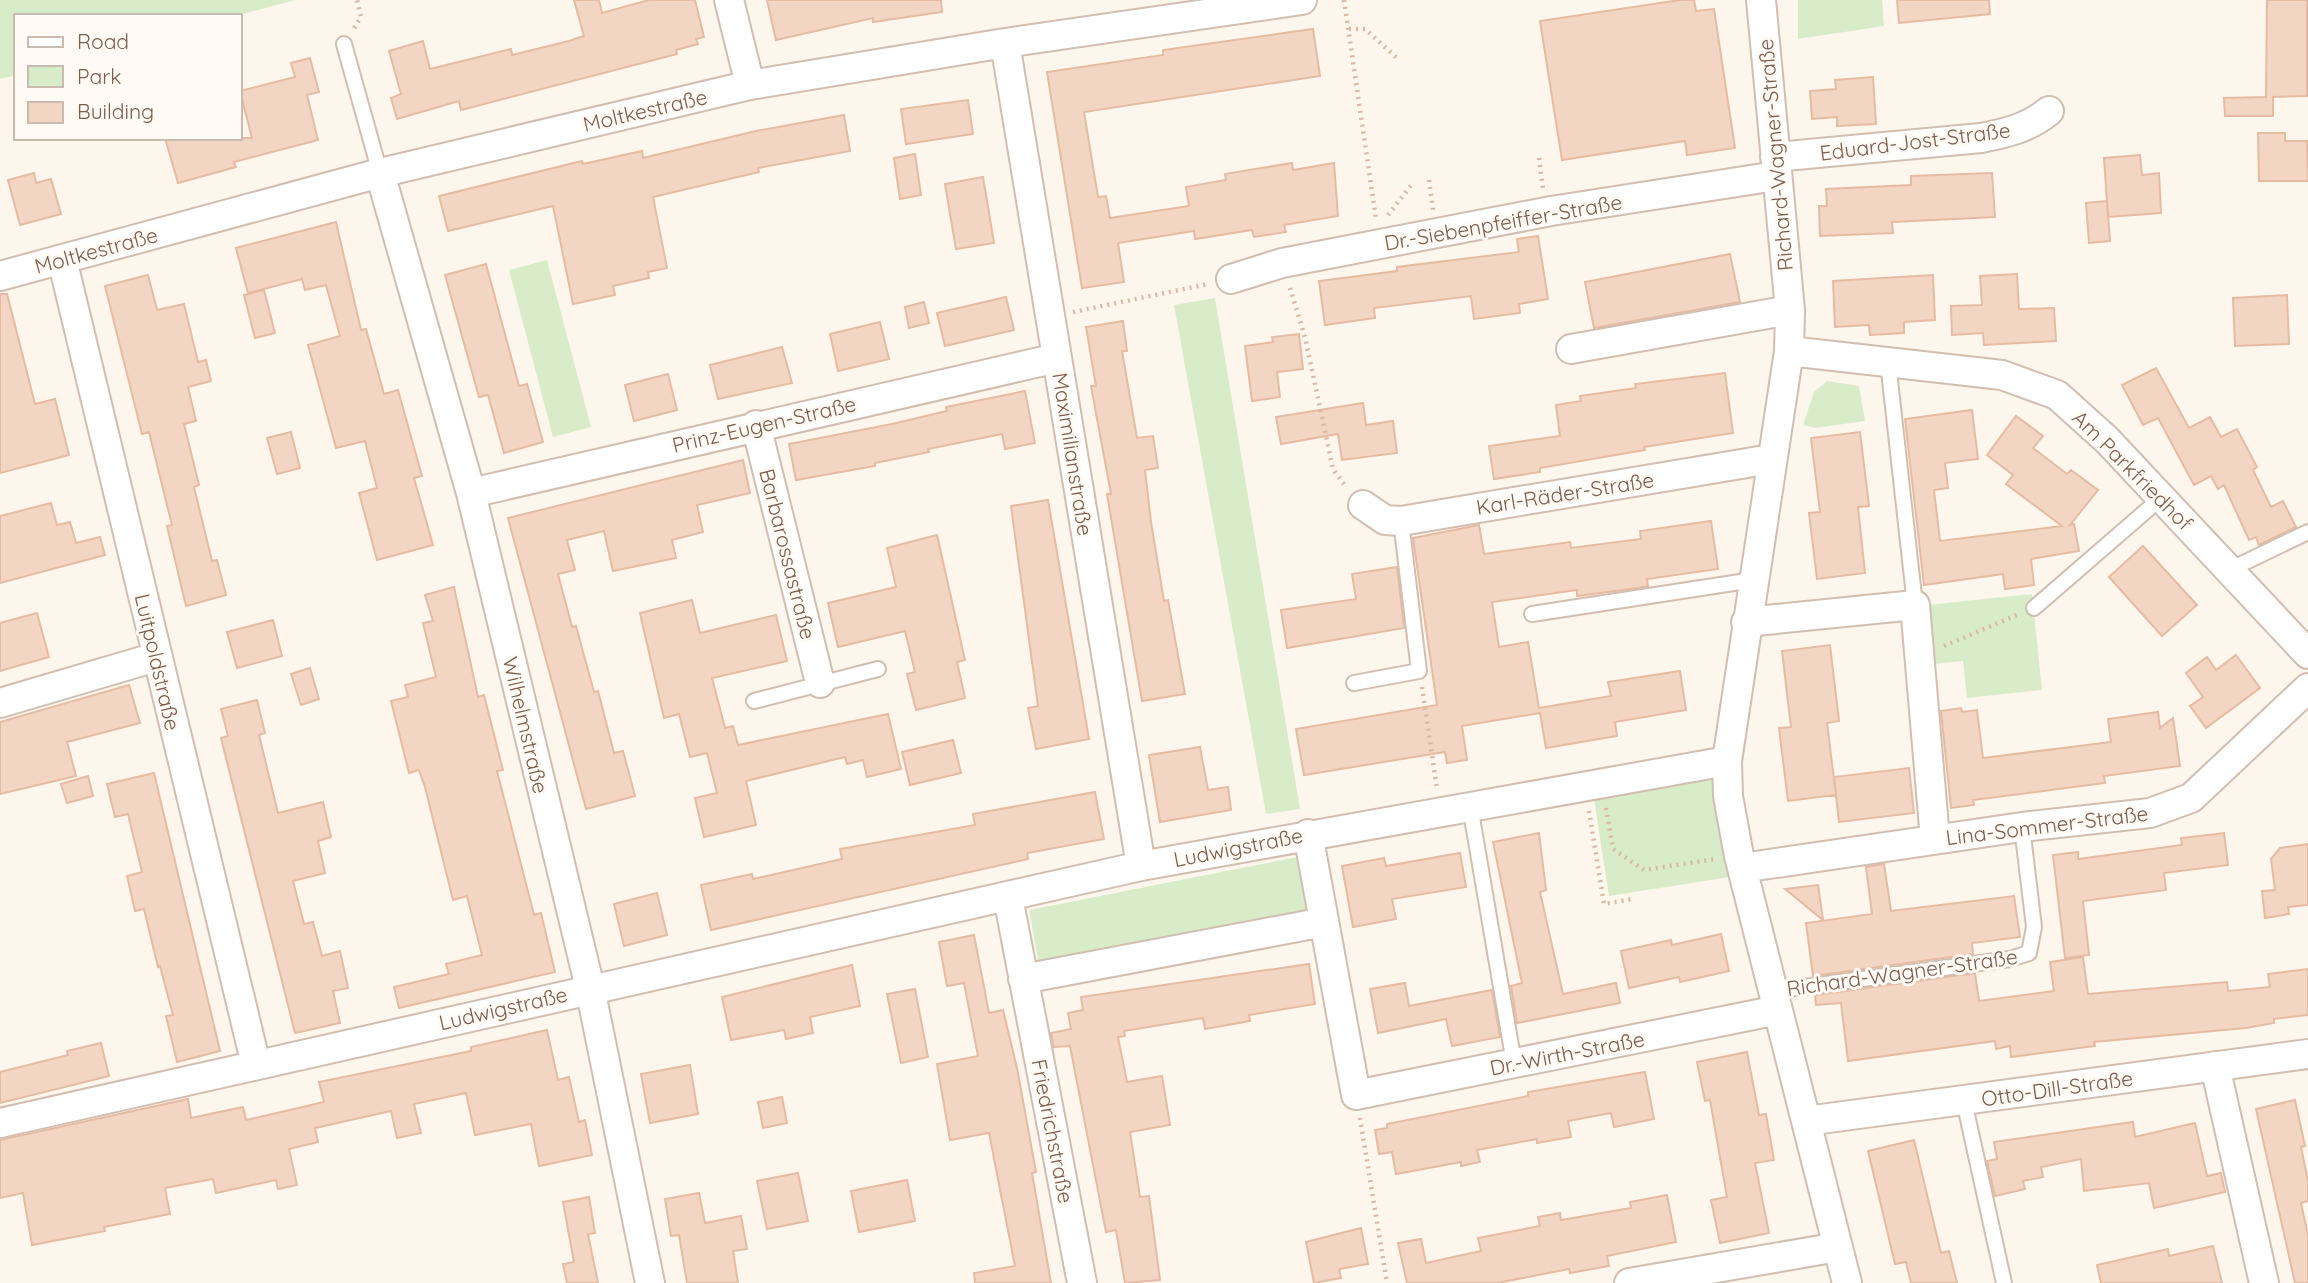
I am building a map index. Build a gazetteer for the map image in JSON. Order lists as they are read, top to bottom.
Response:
{
  "streets": {
    "street": [
      "Moltkestraße",
      "Eduard-Jost-Straße",
      "Richard-Wagner-Straße",
      "Dr.-Siebenpfeiffer-Straße",
      "Prinz-Eugen-Straße",
      "Maximilianstraße",
      "Am Parkfriedhof",
      "Karl-Räder-Straße",
      "Barbarossastraße",
      "Luitpoldstraße",
      "Wilhelmstraße",
      "Lina-Sommer-Straße",
      "Ludwigstraße",
      "Dr.-Wirth-Straße",
      "Otto-Dill-Straße",
      "Friedrichstraße"
    ]
  },
  "crossings": [
    ["Moltkestraße", "Maximilianstraße"],
    ["Moltkestraße", "Luitpoldstraße"],
    ["Moltkestraße", "Wilhelmstraße"],
    ["Eduard-Jost-Straße", "Richard-Wagner-Straße"],
    ["Eduard-Jost-Straße", "Dr.-Siebenpfeiffer-Straße"],
    ["Richard-Wagner-Straße", "Dr.-Siebenpfeiffer-Straße"],
    ["Richard-Wagner-Straße", "Am Parkfriedhof"],
    ["Richard-Wagner-Straße", "Karl-Räder-Straße"],
    ["Richard-Wagner-Straße", "Lina-Sommer-Straße"],
    ["Richard-Wagner-Straße", "Ludwigstraße"],
    ["Richard-Wagner-Straße", "Dr.-Wirth-Straße"],
    ["Richard-Wagner-Straße", "Otto-Dill-Straße"],
    ["Prinz-Eugen-Straße", "Maximilianstraße"],
    ["Prinz-Eugen-Straße", "Barbarossastraße"],
    ["Prinz-Eugen-Straße", "Wilhelmstraße"],
    ["Maximilianstraße", "Ludwigstraße"],
    ["Luitpoldstraße", "Ludwigstraße"],
    ["Wilhelmstraße", "Ludwigstraße"]
  ],
  "legend": ["Road", "Park", "Building"]
}
